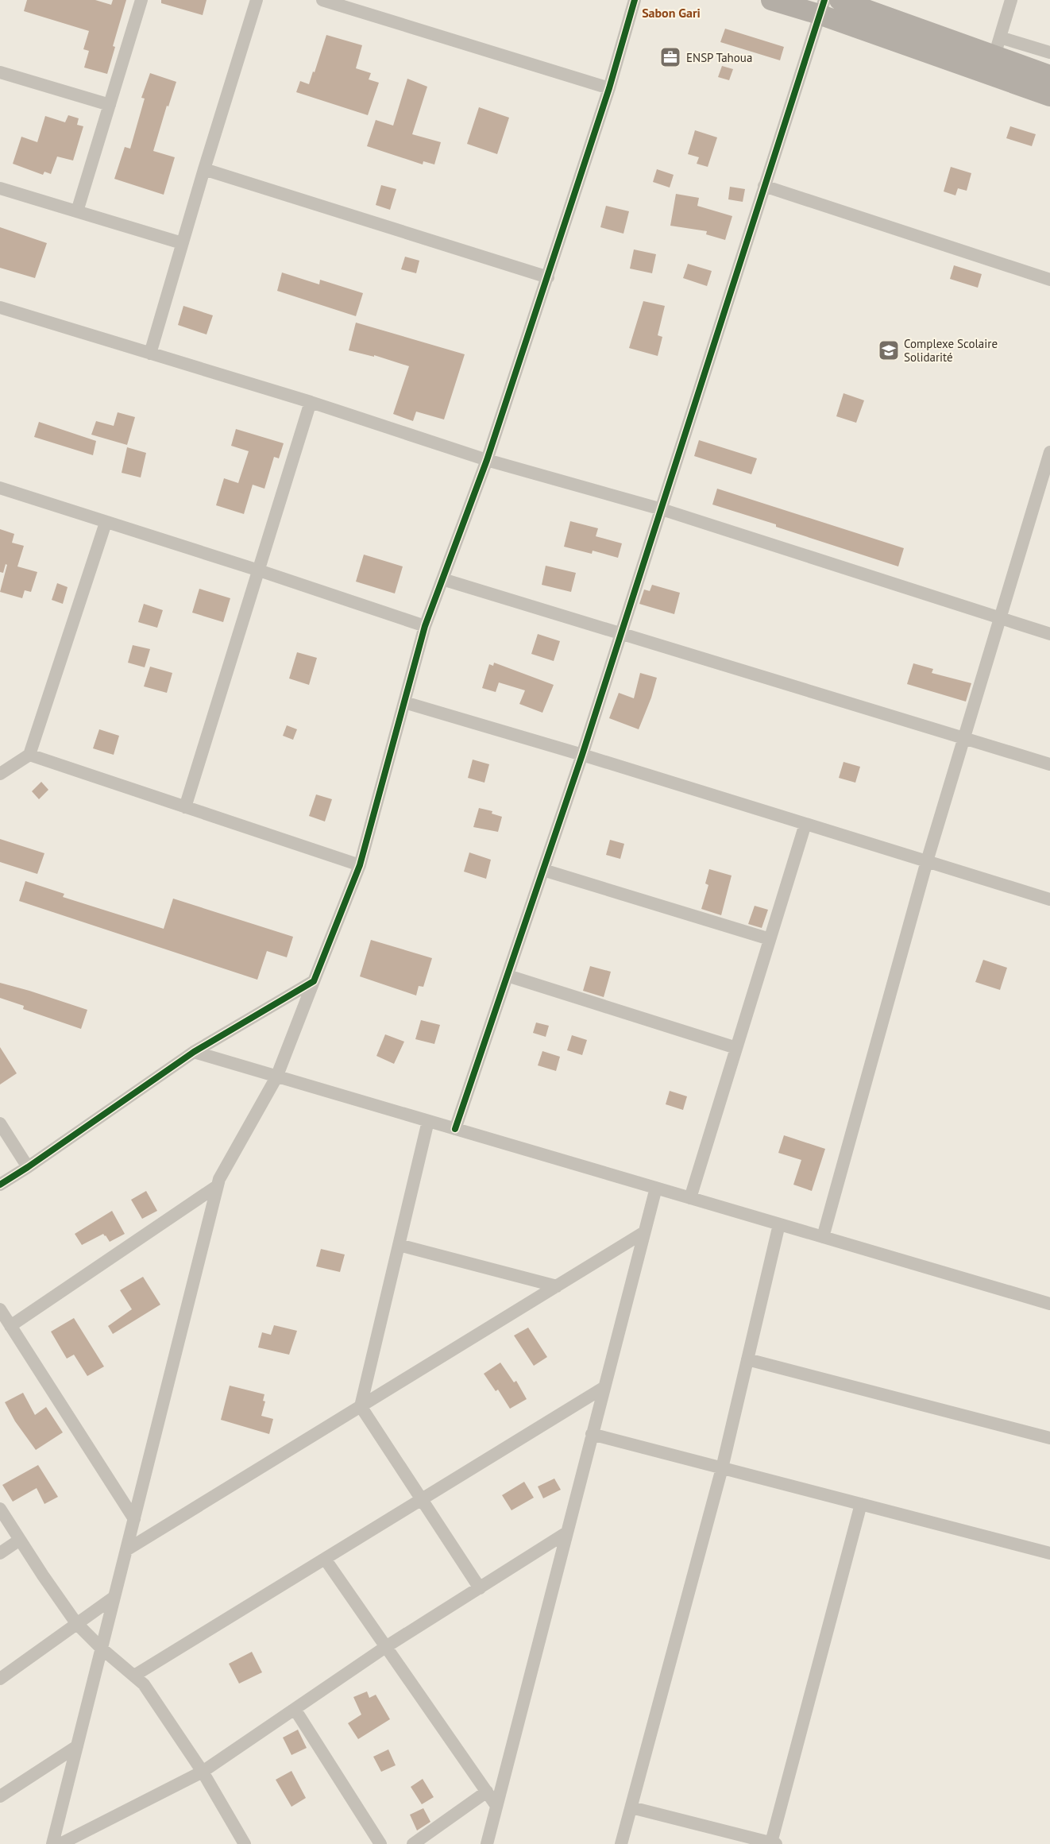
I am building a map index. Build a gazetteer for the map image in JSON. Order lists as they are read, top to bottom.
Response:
{
  "districts": ["Sabon Gari"],
  "places": {
    "office": ["ENSP Tahoua"],
    "school or university": ["Complexe Scolaire Solidarité"]
  }
}
